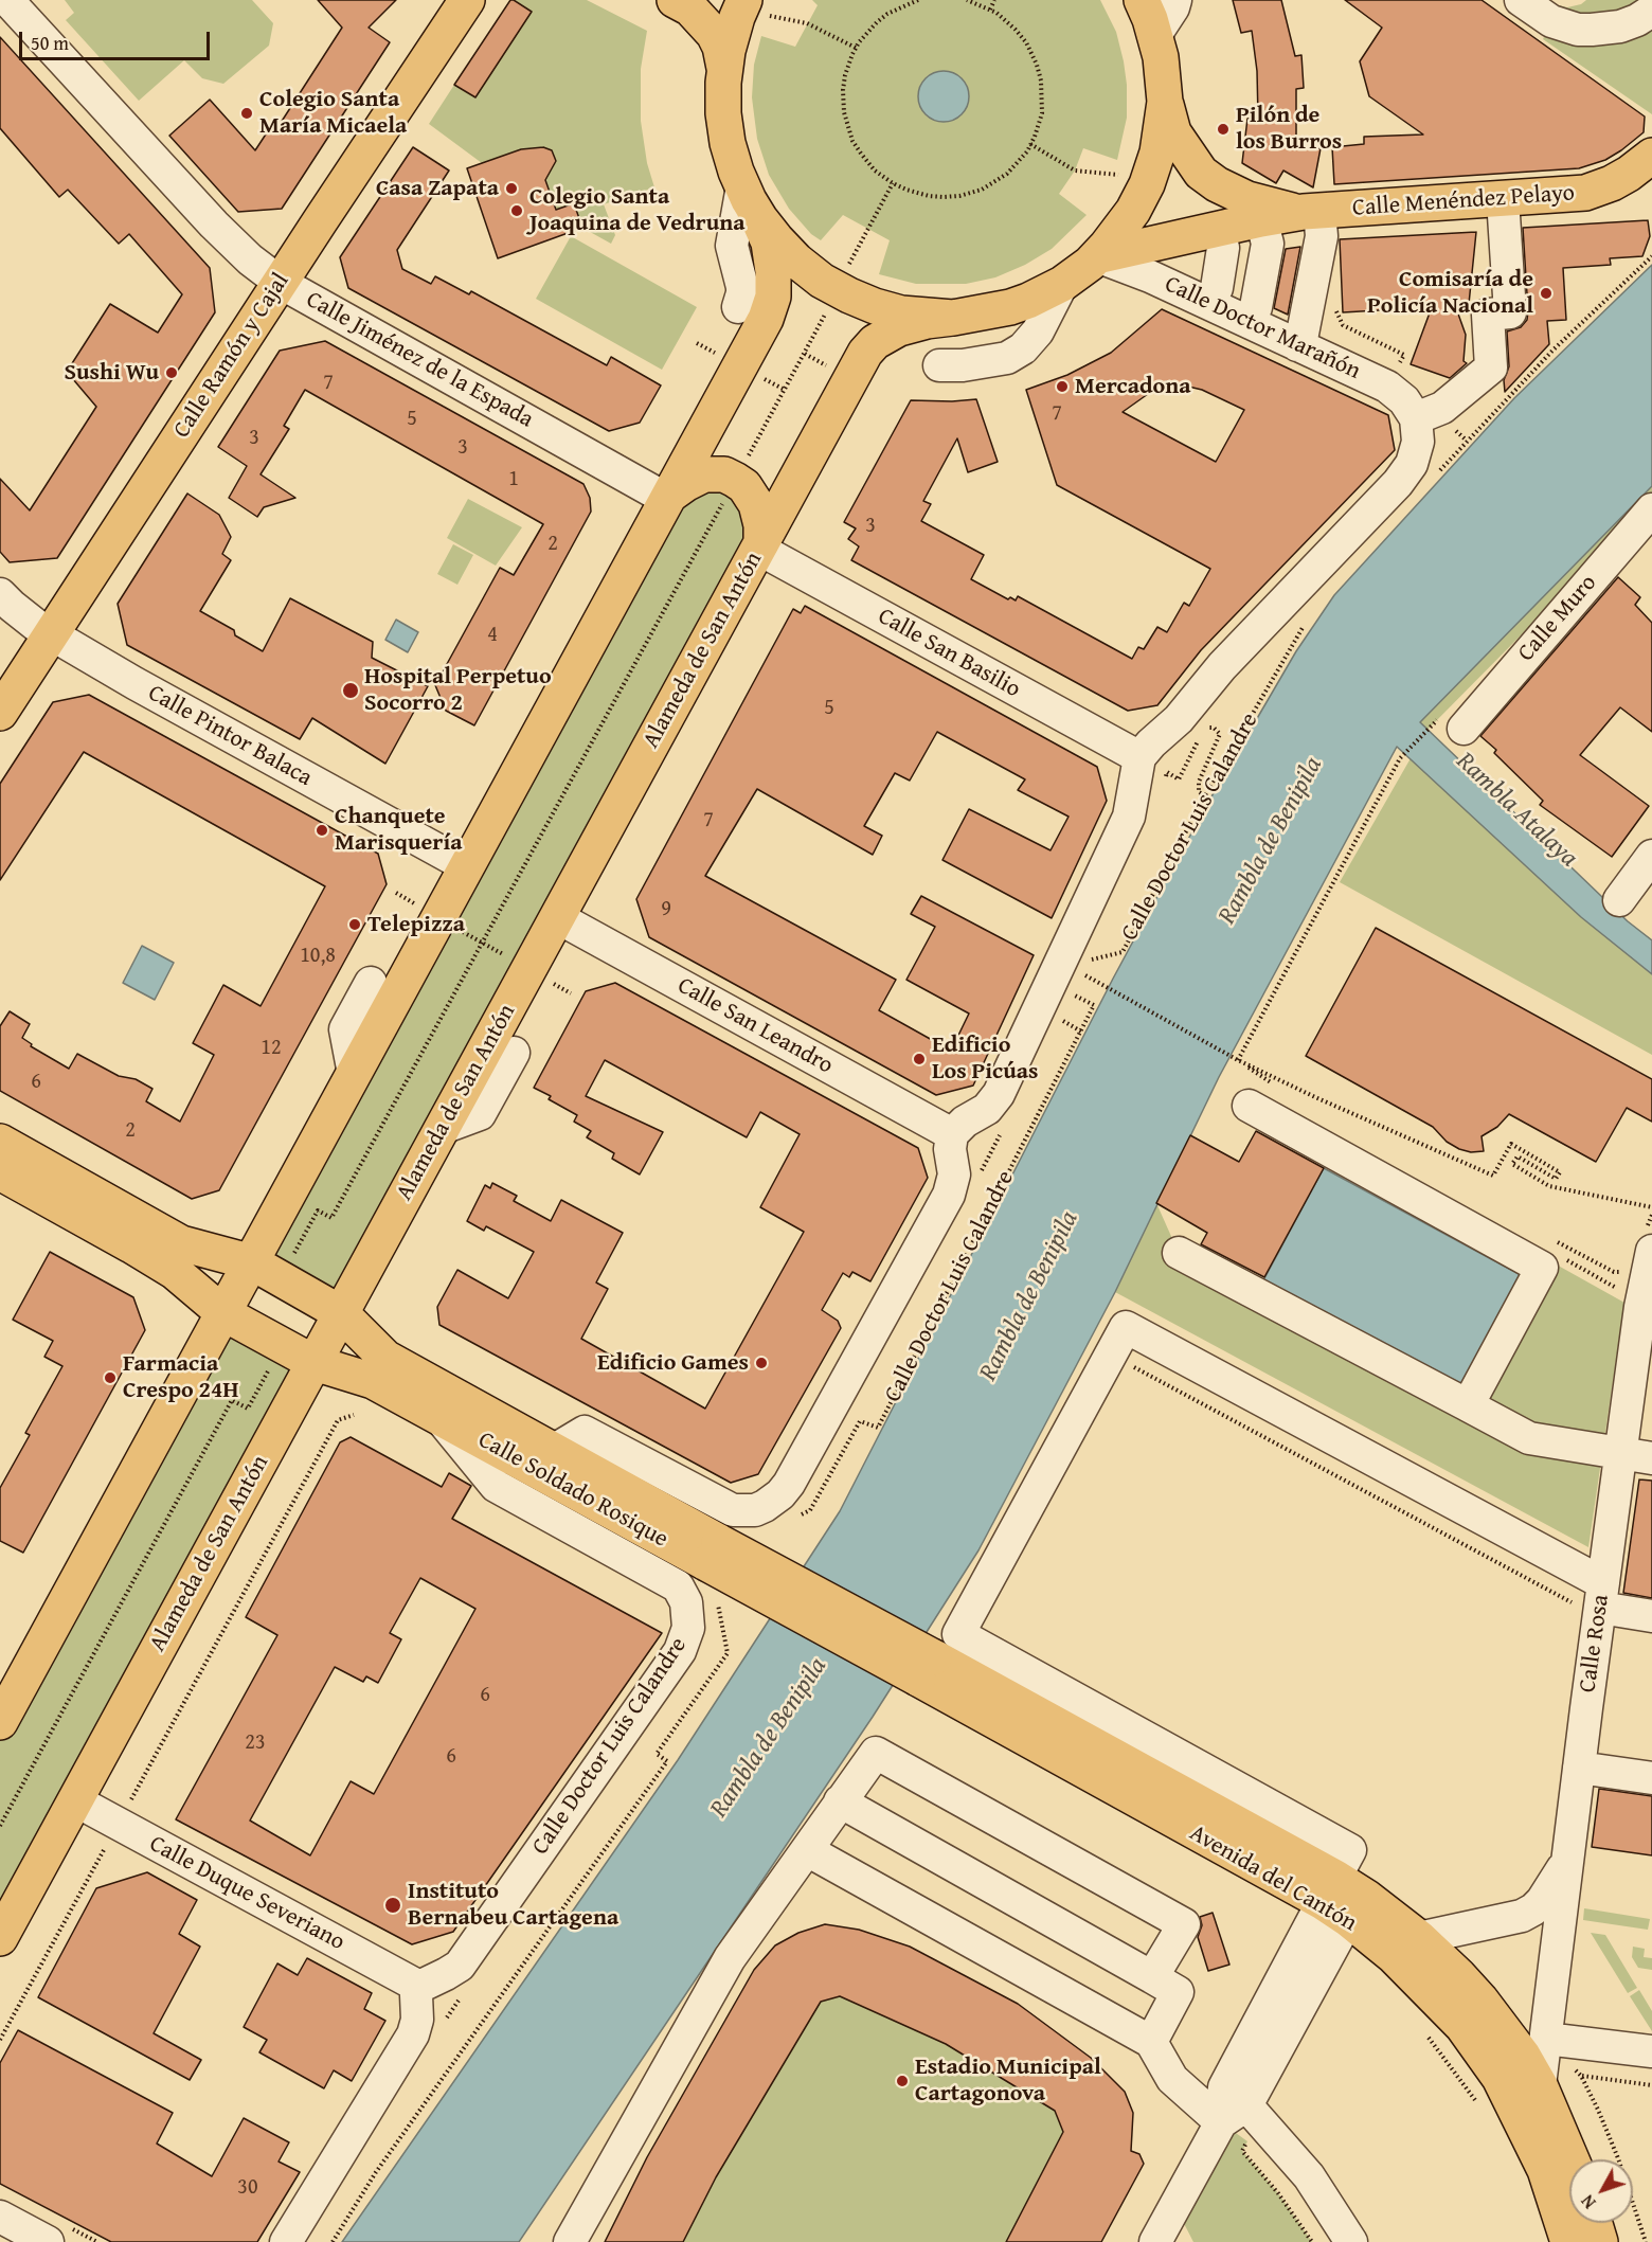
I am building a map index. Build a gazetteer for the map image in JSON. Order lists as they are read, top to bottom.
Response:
{
  "streets": {
    "main road": [
      "Calle Menéndez Pelayo",
      "Calle Ramón y Cajal",
      "Alameda de San Antón",
      "Calle Soldado Rosique",
      "Avenida del Cantón"
    ],
    "street": [
      "Calle Doctor Marañón",
      "Calle Jiménez de la Espada",
      "Calle Muro",
      "Calle San Basilio",
      "Calle Pintor Balaca",
      "Calle Doctor Luis Calandre",
      "Calle San Leandro",
      "Calle Rosa",
      "Calle Duque Severiano"
    ]
  },
  "crossings": [
    ["Calle Ramón y Cajal", "Calle Jiménez de la Espada"],
    ["Calle Ramón y Cajal", "Calle Pintor Balaca"],
    ["Alameda de San Antón", "Calle San Basilio"],
    ["Alameda de San Antón", "Calle San Leandro"],
    ["Alameda de San Antón", "Calle Soldado Rosique"],
    ["Alameda de San Antón", "Calle Duque Severiano"],
    ["Calle Doctor Luis Calandre", "Calle San Leandro"],
    ["Calle Doctor Luis Calandre", "Calle Soldado Rosique"],
    ["Calle Doctor Luis Calandre", "Calle Duque Severiano"],
    ["Calle Soldado Rosique", "Avenida del Cantón"],
    ["Calle Rosa", "Avenida del Cantón"]
  ],
  "water": ["Rambla Atalaya", "Rambla de Benipila"],
  "places": [
    "Colegio Santa María Micaela",
    "Pilón de los Burros",
    "Casa Zapata",
    "Colegio Santa Joaquina de Vedruna",
    "Comisaría de Policía Nacional",
    "Sushi Wu",
    "Mercadona",
    "Hospital Perpetuo Socorro 2",
    "Chanquete Marisquería",
    "Telepizza",
    "Edificio Los Picúas",
    "Edificio Games",
    "Farmacia Crespo 24H",
    "Instituto Bernabeu Cartagena",
    "Estadio Municipal Cartagonova"
  ],
  "house_numbers": [
    "7",
    "7",
    "5",
    "3",
    "3",
    "1",
    "3",
    "2",
    "4",
    "5",
    "7",
    "9",
    "10,8",
    "12",
    "6",
    "2",
    "6",
    "23",
    "6",
    "30"
  ],
  "scale_bar": "50 m",
  "north": "bottom left"
}
